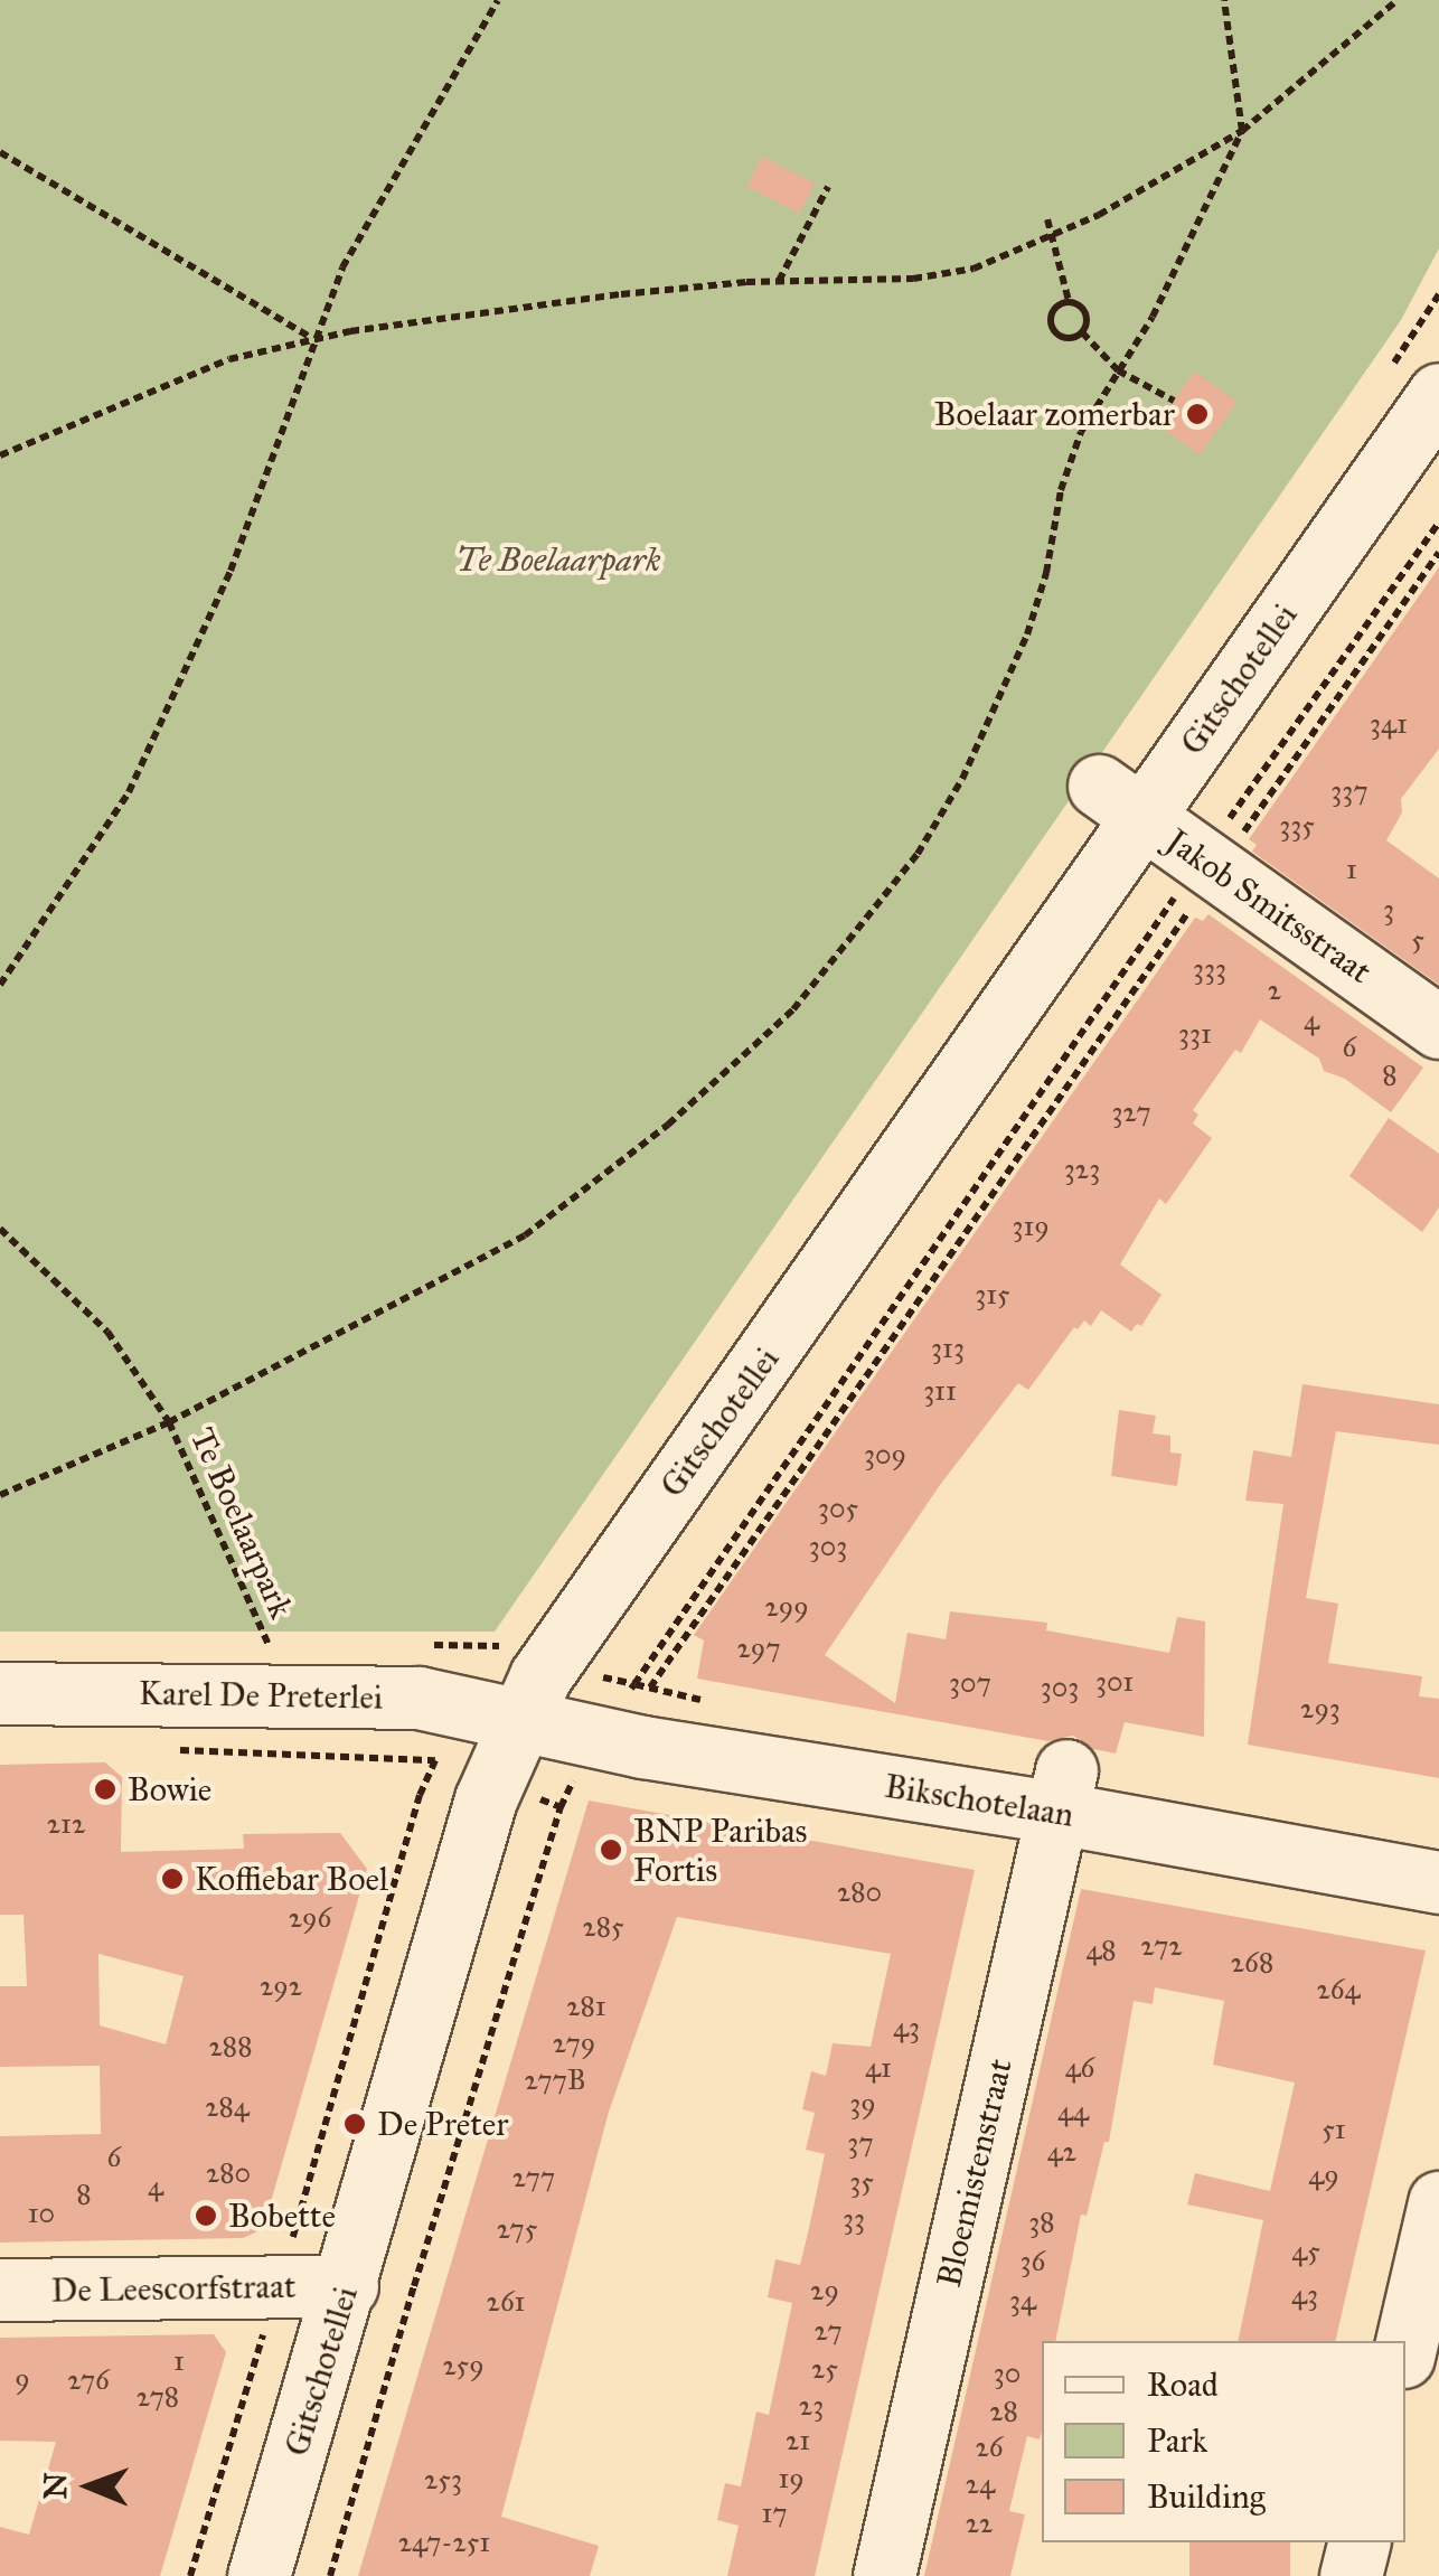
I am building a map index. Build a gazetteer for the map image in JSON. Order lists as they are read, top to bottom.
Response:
{
  "streets": {
    "street": [
      "Gitschotellei",
      "Jakob Smitsstraat",
      "Karel De Preterlei",
      "Bikschotelaan",
      "Bloemistenstraat",
      "De Leescorfstraat"
    ],
    "path": ["Te Boelaarpark"]
  },
  "crossings": [
    ["Gitschotellei", "Jakob Smitsstraat"],
    ["Gitschotellei", "Karel De Preterlei"],
    ["Gitschotellei", "Bikschotelaan"],
    ["Gitschotellei", "De Leescorfstraat"],
    ["Karel De Preterlei", "Bikschotelaan"],
    ["Bikschotelaan", "Bloemistenstraat"]
  ],
  "parks": ["Te Boelaarpark"],
  "places": [
    "Boelaar zomerbar",
    "Bowie",
    "BNP Paribas Fortis",
    "Koffiebar Boel",
    "De Preter",
    "Bobette"
  ],
  "house_numbers": [
    "341",
    "337",
    "335",
    "1",
    "3",
    "5",
    "333",
    "2",
    "4",
    "331",
    "6",
    "8",
    "327",
    "323",
    "319",
    "315",
    "313",
    "311",
    "309",
    "305",
    "303",
    "299",
    "297",
    "301",
    "307",
    "303",
    "293",
    "212",
    "280",
    "296",
    "285",
    "272",
    "48",
    "268",
    "292",
    "264",
    "281",
    "43",
    "279",
    "288",
    "41",
    "46",
    "277B",
    "39",
    "284",
    "44",
    "51",
    "37",
    "42",
    "6",
    "280",
    "49",
    "277",
    "35",
    "4",
    "8",
    "10",
    "33",
    "38",
    "275",
    "45",
    "36",
    "29",
    "43",
    "34",
    "261",
    "27",
    "1",
    "259",
    "25",
    "30",
    "9",
    "276",
    "278",
    "23",
    "28",
    "21",
    "26",
    "19",
    "253",
    "24",
    "17",
    "22",
    "247-251"
  ],
  "legend": ["Road", "Park", "Building"],
  "north": "left"
}
